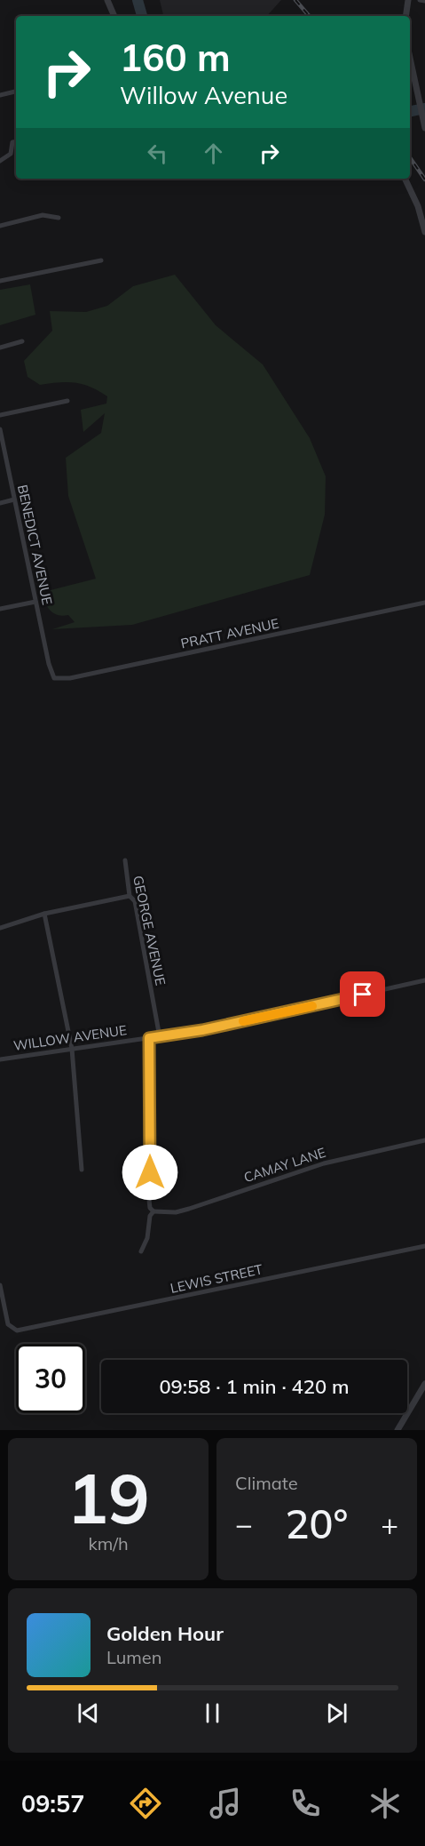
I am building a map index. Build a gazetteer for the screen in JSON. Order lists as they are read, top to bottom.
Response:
{
  "streets": {
    "street": [
      "BENEDICT AVENUE",
      "PRATT AVENUE",
      "GEORGE AVENUE",
      "WILLOW AVENUE",
      "CAMAY LANE",
      "LEWIS STREET"
    ]
  },
  "crossings": [
    ["BENEDICT AVENUE", "PRATT AVENUE"],
    ["GEORGE AVENUE", "WILLOW AVENUE"]
  ],
  "page": {
    "turn": ["160 m", "Willow Avenue"],
    "limit": "30",
    "trip": "09:58 · 1 min · 420 m",
    "tile": [
      ["19", "km/h"],
      "Climate"
    ],
    "heat": ["−", "20°", "+"],
    "song": ["Golden Hour", "Lumen"],
    "tabs": "09:57"
  }
}
